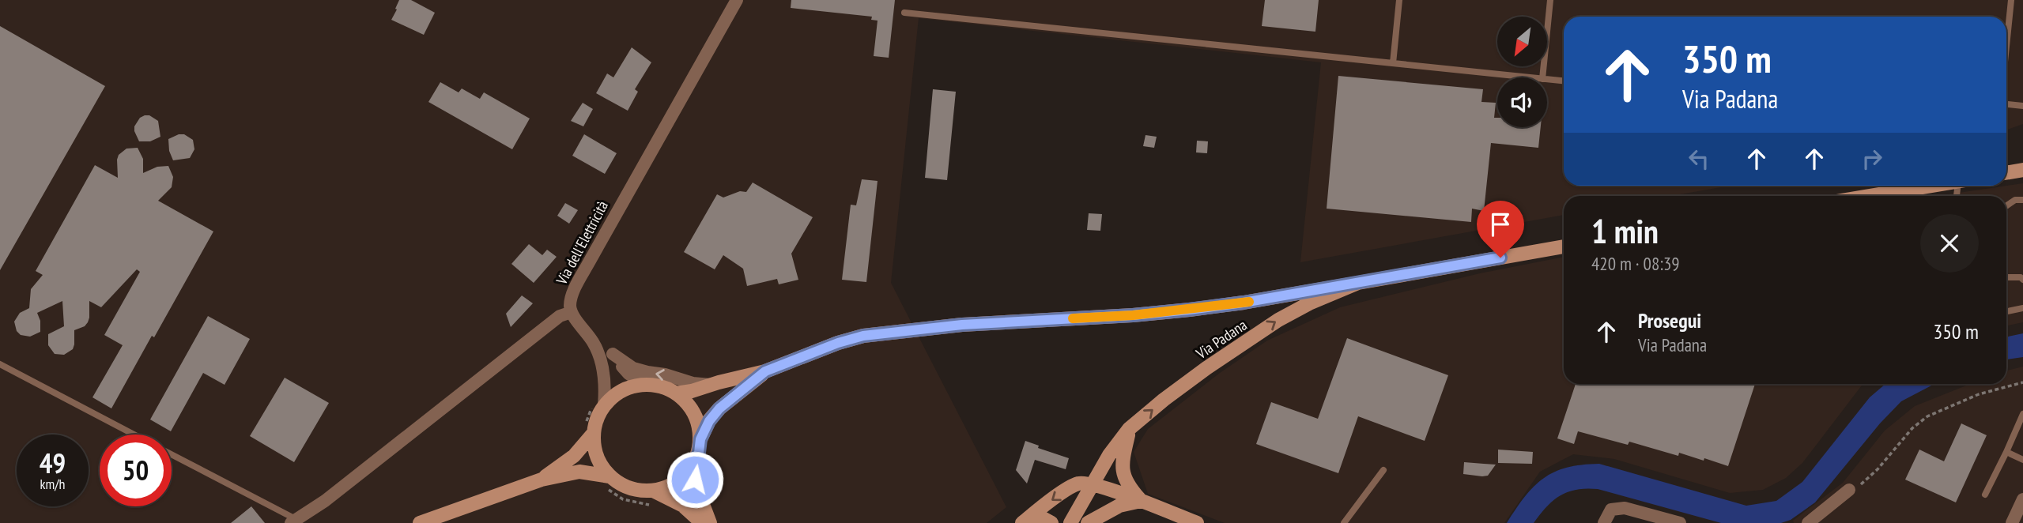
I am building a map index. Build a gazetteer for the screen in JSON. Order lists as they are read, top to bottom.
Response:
{
  "streets": {
    "main road": ["Via Padana"],
    "street": ["Via dell'Elettricità"]
  },
  "north": "bottom left",
  "page": {
    "turn": ["350 m", "Via Padana"],
    "heading": ["1 min", "420 m · 08:39"],
    "list": [
      {
        "name": "Prosegui",
        "note": "Via Padana",
        "value": "350 m"
      }
    ],
    "speed": "49 km/h",
    "limit": "50"
  }
}
